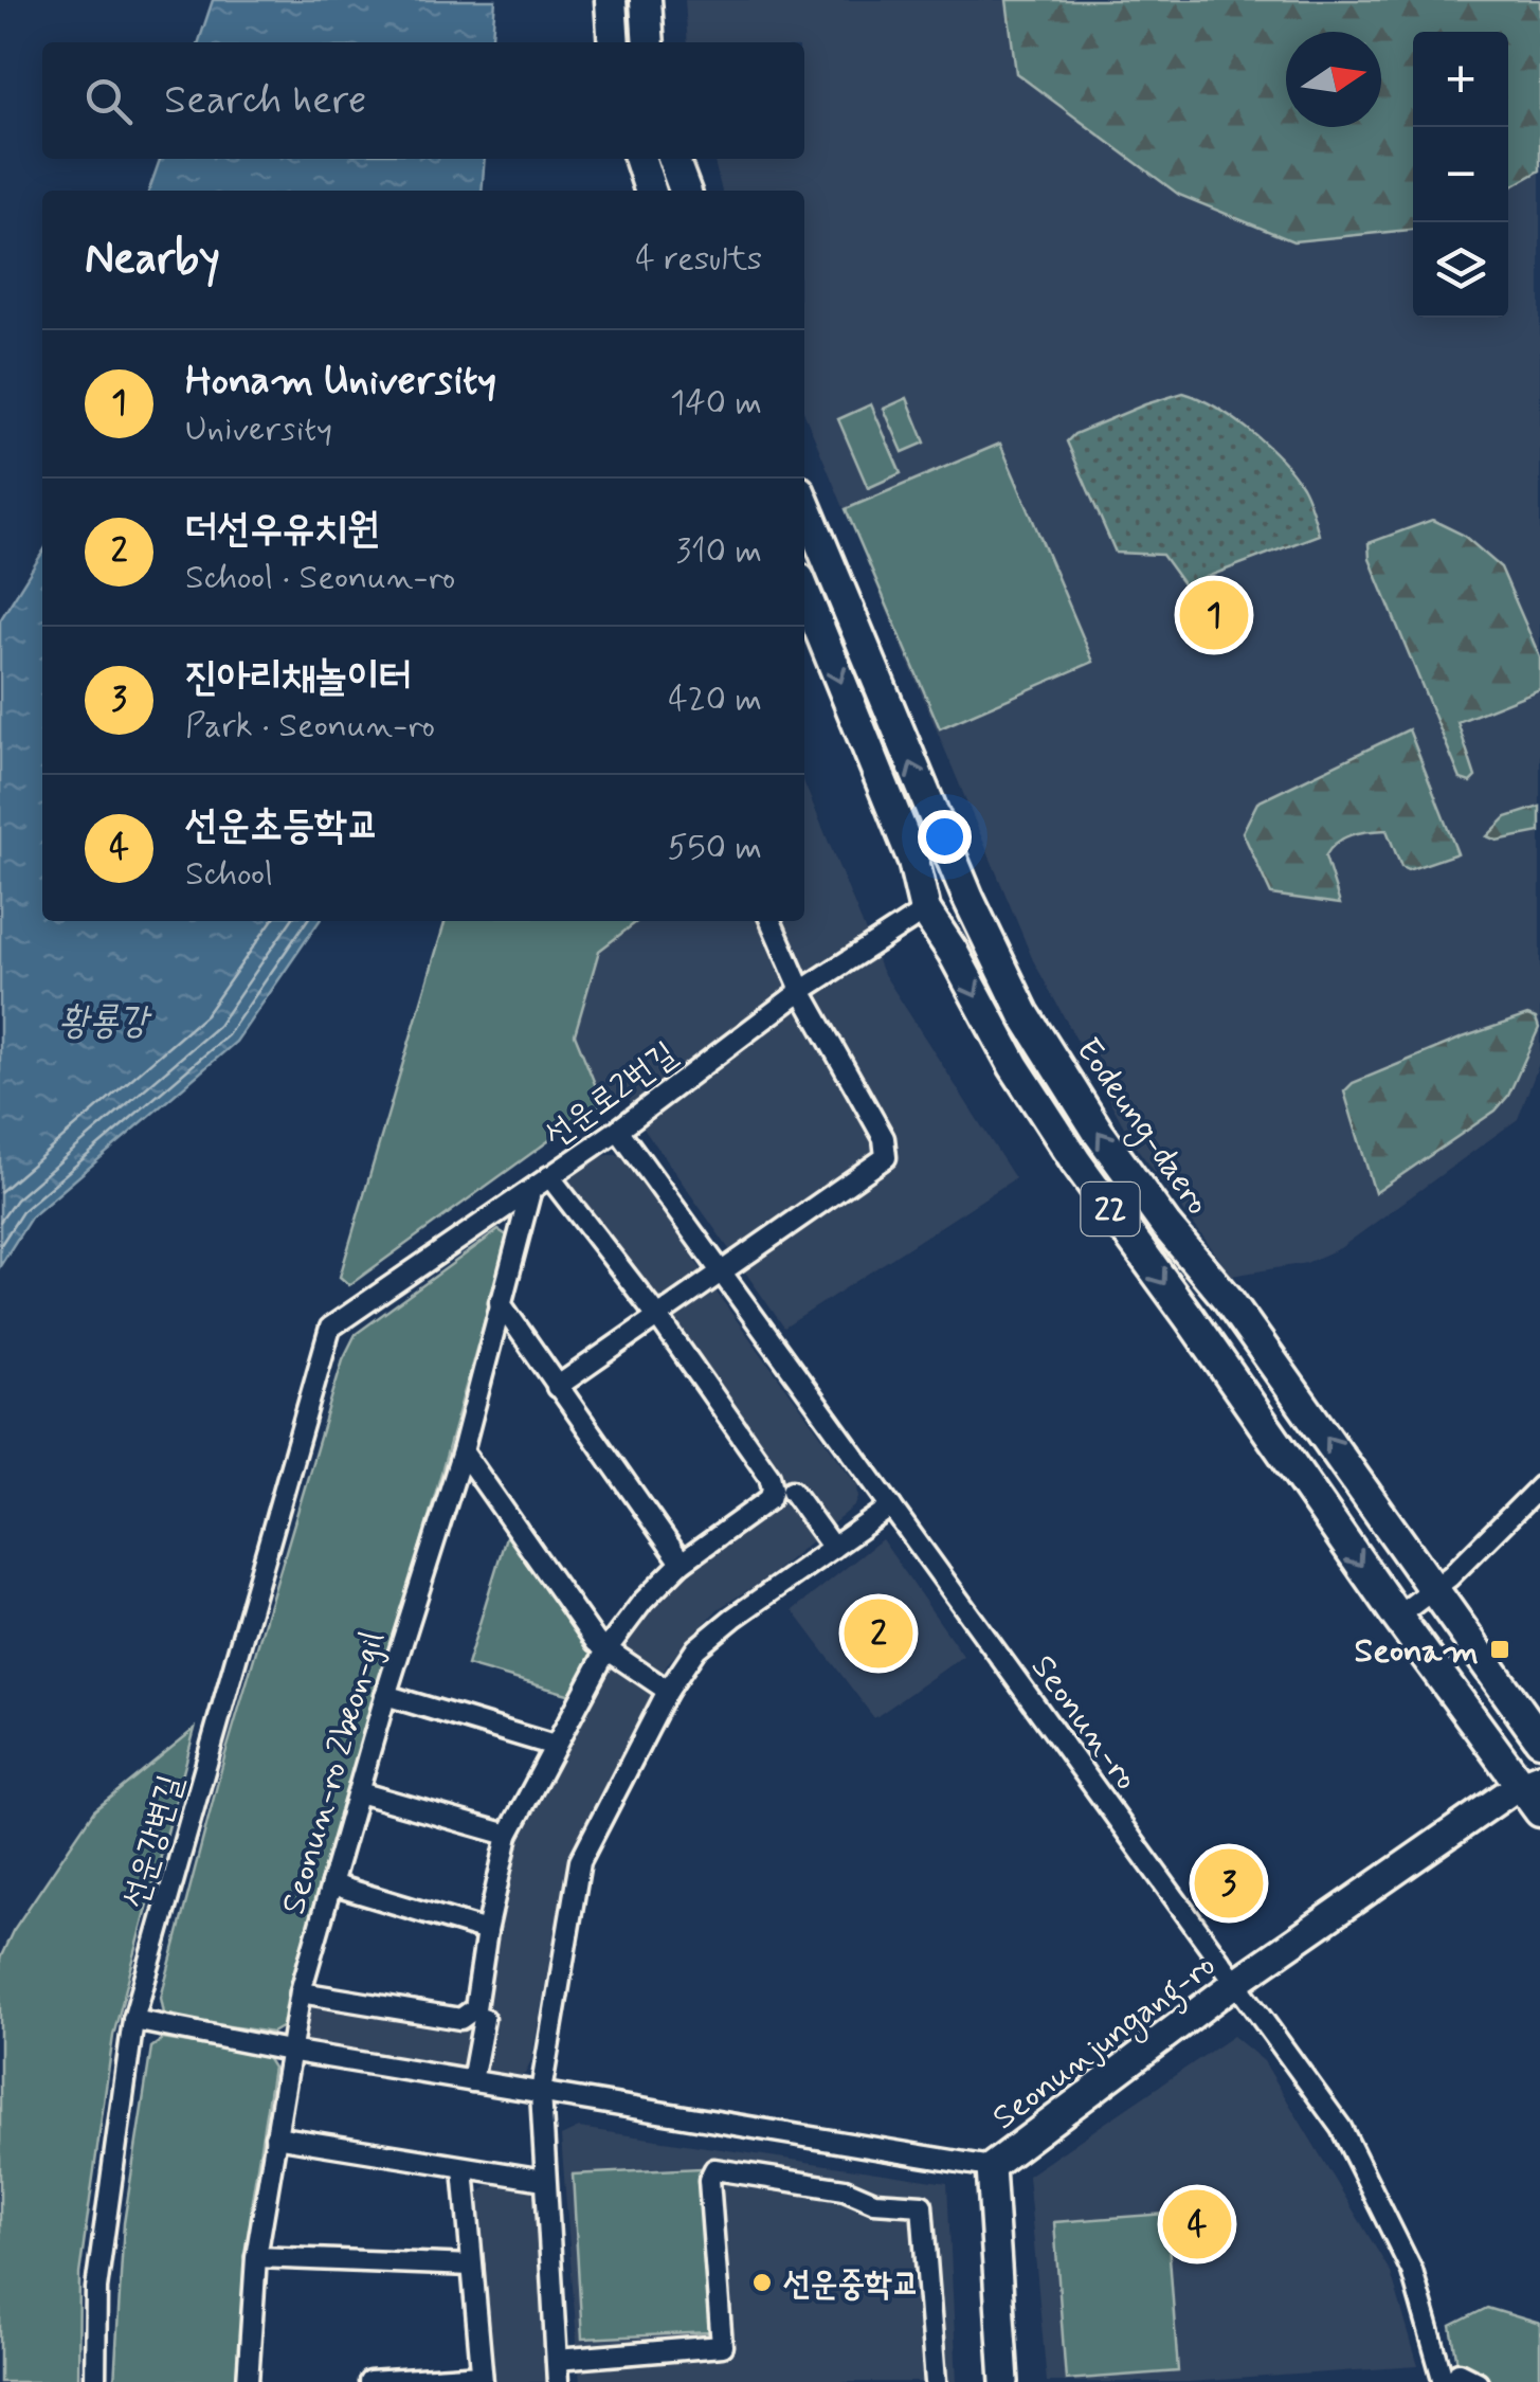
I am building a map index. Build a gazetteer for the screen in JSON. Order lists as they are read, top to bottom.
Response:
{
  "streets": {
    "main road": ["Eodeung-daero", "22"],
    "street": [
      "선운로2번길",
      "Seonun-ro",
      "Seonun-ro 2beon-gil",
      "선운강변길",
      "Seonunjungang-ro"
    ]
  },
  "crossings": [
    ["선운로2번길", "22"],
    ["선운로2번길", "Seonun-ro"],
    ["선운로2번길", "Seonun-ro 2beon-gil"],
    ["선운로2번길", "선운강변길"],
    ["22", "Seonunjungang-ro"],
    ["Seonun-ro", "Seonunjungang-ro"]
  ],
  "water": ["황룡강"],
  "places": {
    "transit": ["Seonam"],
    "other": ["선운중학교"]
  },
  "north": "right",
  "page": {
    "map_buttons": ["+", "−"],
    "search": "Search here",
    "heading": ["Nearby", "4 results"],
    "list": [
      {
        "mark": "1",
        "name": "Honam University",
        "note": "University",
        "value": "140 m"
      },
      {
        "mark": "2",
        "name": "더선우유치원",
        "note": "School · Seonun-ro",
        "value": "310 m"
      },
      {
        "mark": "3",
        "name": "진아리채놀이터",
        "note": "Park · Seonun-ro",
        "value": "420 m"
      },
      {
        "mark": "4",
        "name": "선운초등학교",
        "note": "School",
        "value": "550 m"
      }
    ],
    "pins": [
      "1",
      "2",
      "3",
      "4"
    ]
  }
}
